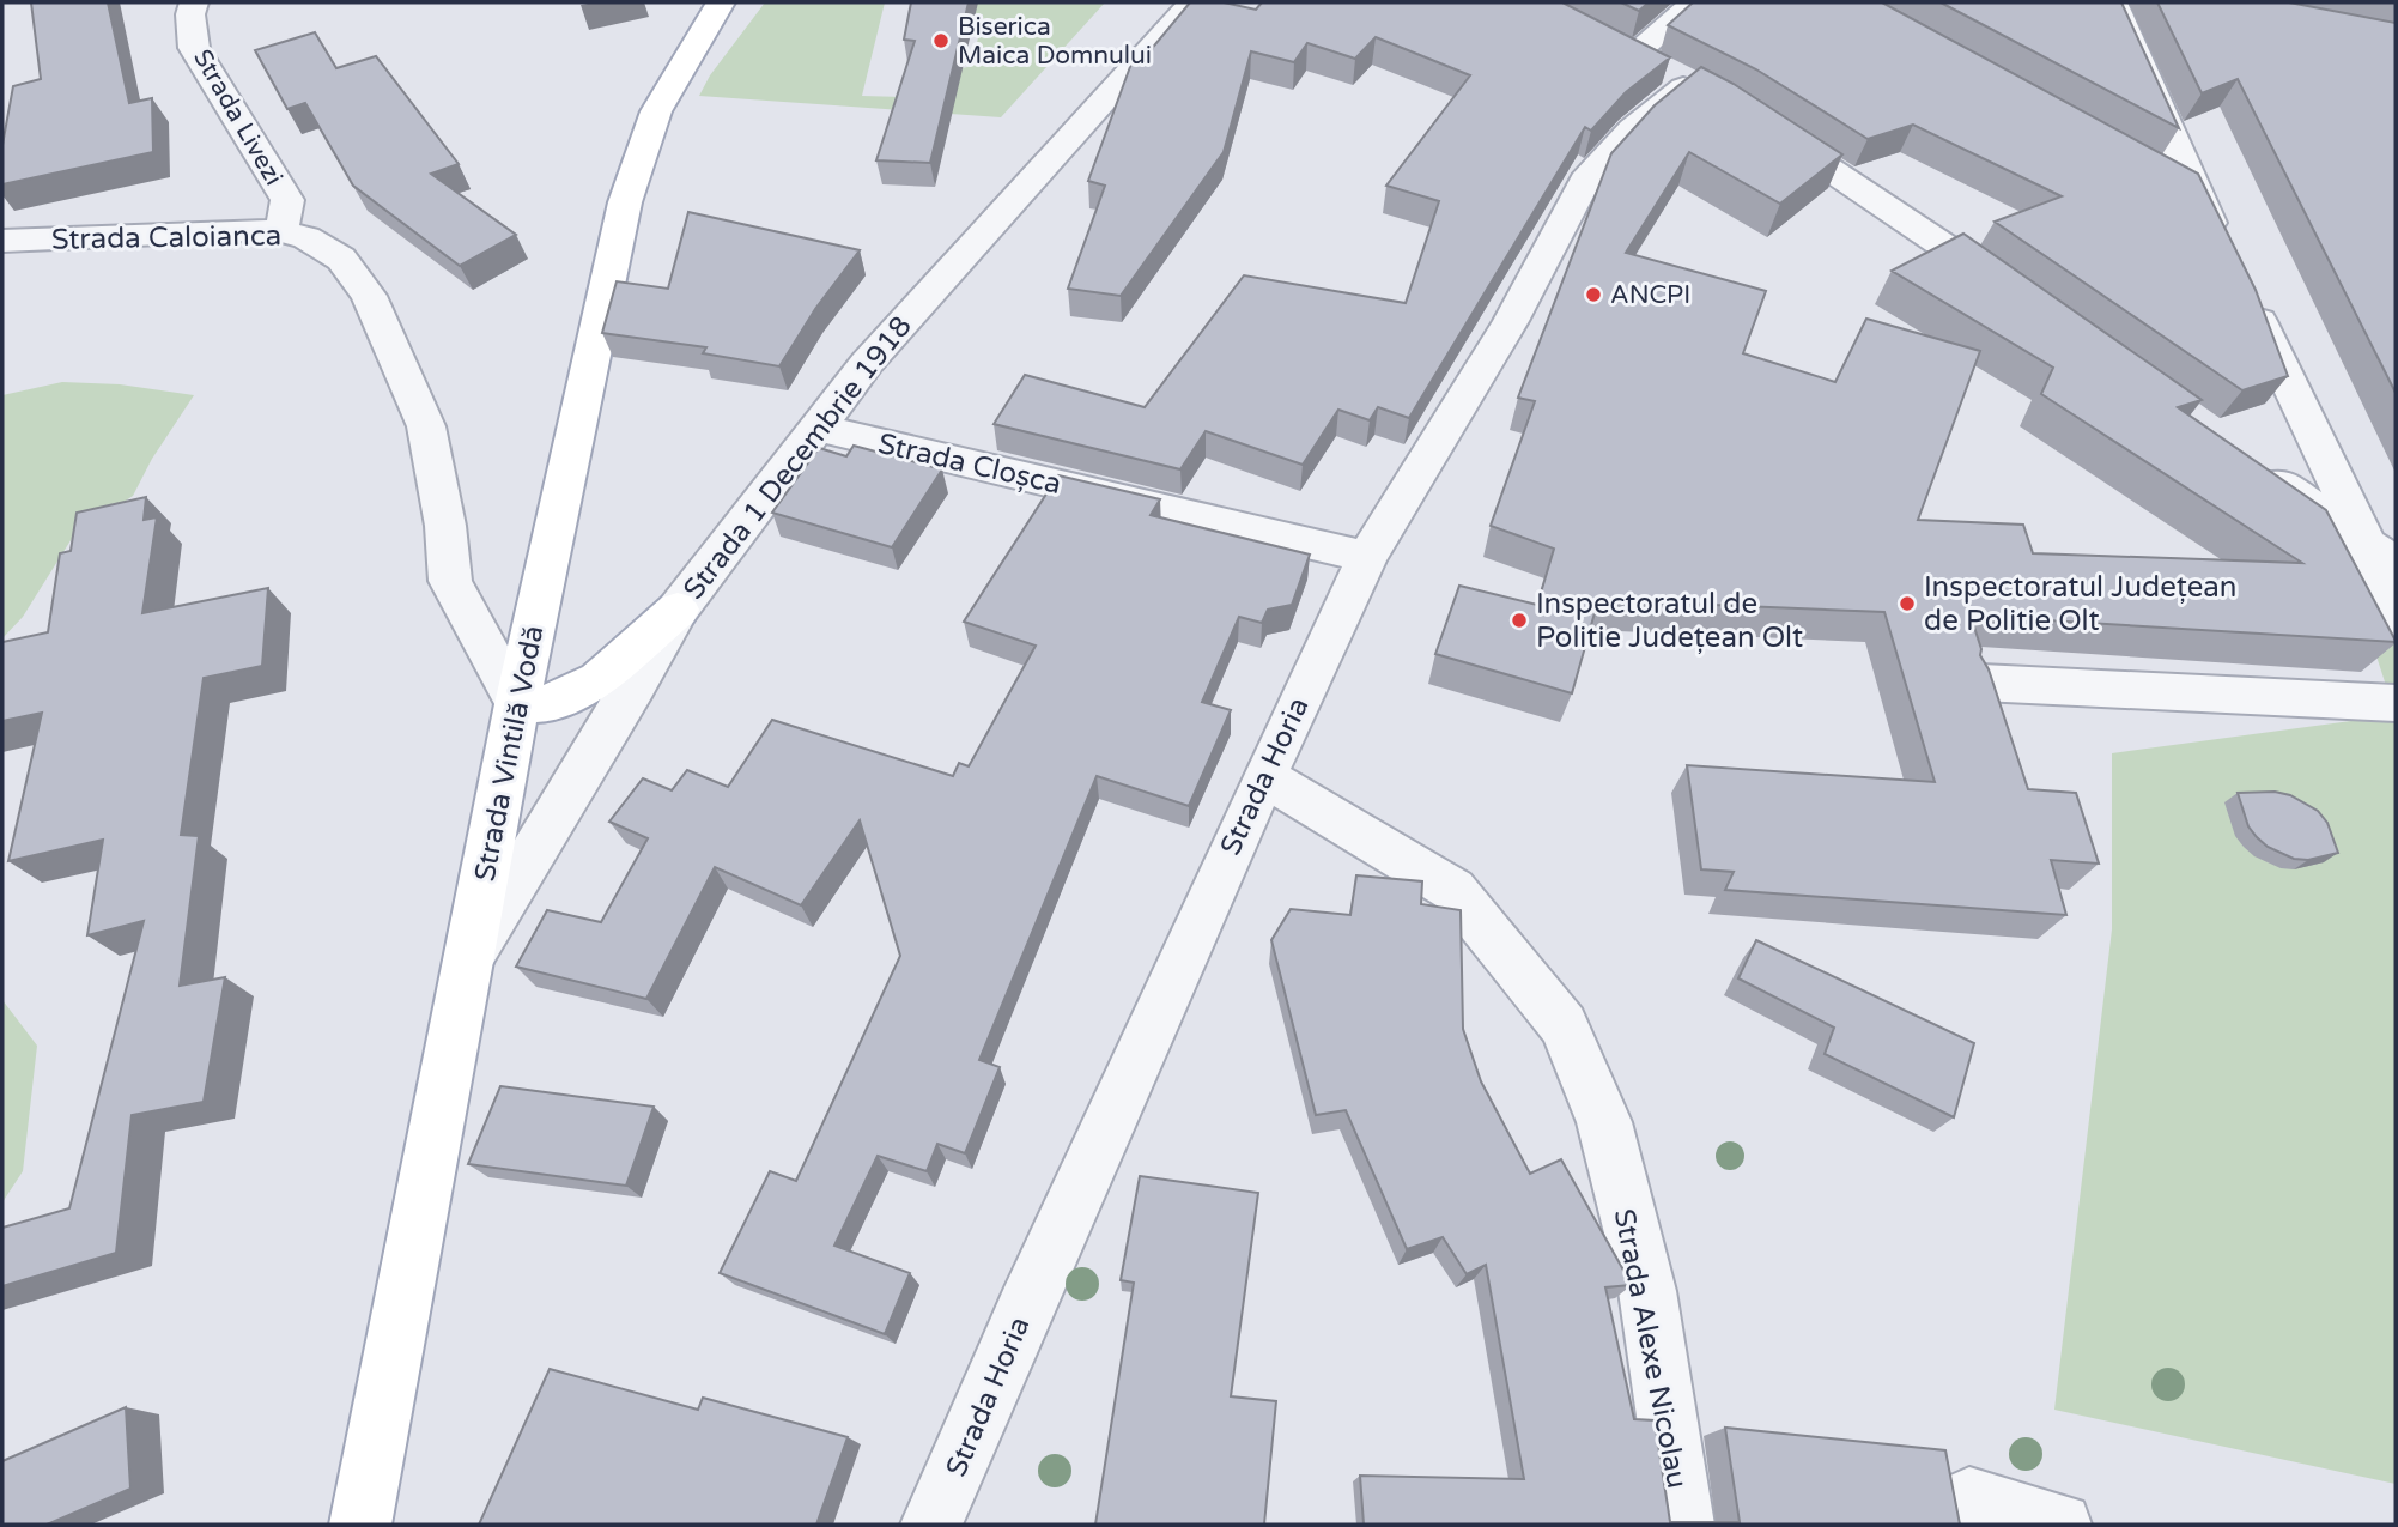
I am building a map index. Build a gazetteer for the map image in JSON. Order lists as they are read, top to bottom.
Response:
{
  "streets": {
    "main road": ["Strada Vintilă Vodă"],
    "street": [
      "Strada Livezi",
      "Strada Caloianca",
      "Strada 1 Decembrie 1918",
      "Strada Cloșca",
      "Strada Horia",
      "Strada Alexe Nicolau"
    ]
  },
  "crossings": [
    ["Strada Livezi", "Strada Caloianca"],
    ["Strada Caloianca", "Strada Vintilă Vodă"],
    ["Strada 1 Decembrie 1918", "Strada Cloșca"],
    ["Strada 1 Decembrie 1918", "Strada Vintilă Vodă"],
    ["Strada Cloșca", "Strada Horia"],
    ["Strada Horia", "Strada Alexe Nicolau"]
  ],
  "places": [
    "Biserica Maica Domnului",
    "ANCPI",
    "Inspectoratul Județean de Politie Olt",
    "Inspectoratul de Politie Județean Olt"
  ]
}
